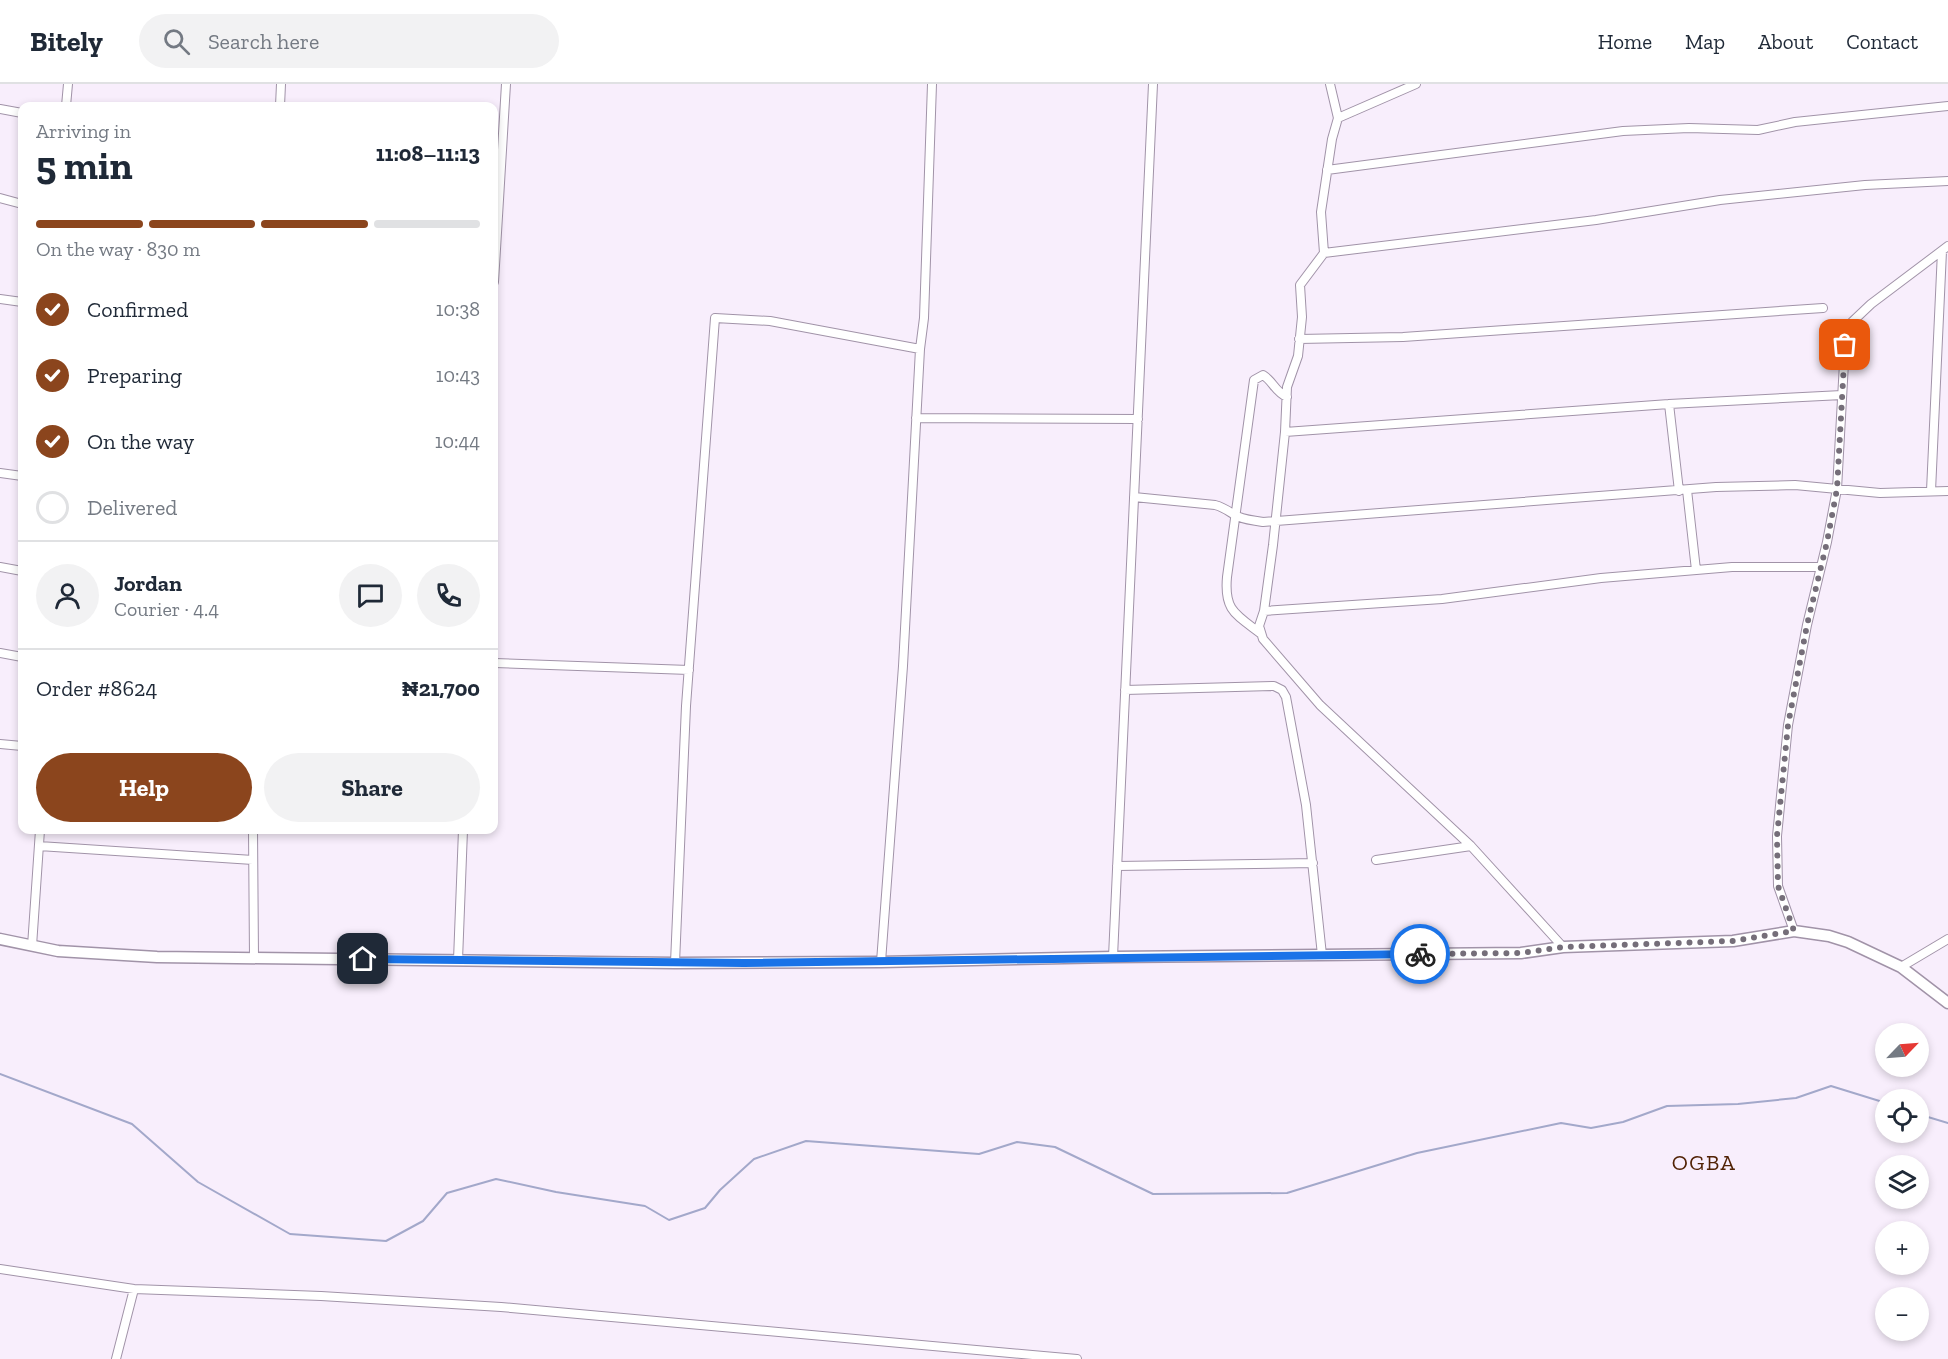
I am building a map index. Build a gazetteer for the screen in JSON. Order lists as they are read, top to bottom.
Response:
{
  "districts": ["OGBA"],
  "north": "top right",
  "page": {
    "header": "Bitely",
    "search": "Search here",
    "nav": [
      "Home",
      "Map",
      "About",
      "Contact"
    ],
    "heading": ["5 min", "Arriving in", "11:08–11:13"],
    "panel": [
      "Jordan",
      "Courier · 4.4",
      "Order #8624",
      "₦21,700"
    ],
    "bar": "On the way · 830 m",
    "list": [
      ["Confirmed", "10:38"],
      ["Preparing", "10:43"],
      ["On the way", "10:44"],
      "Delivered"
    ],
    "buttons": ["Help", "Share"],
    "map_buttons": ["+", "−"]
  }
}
